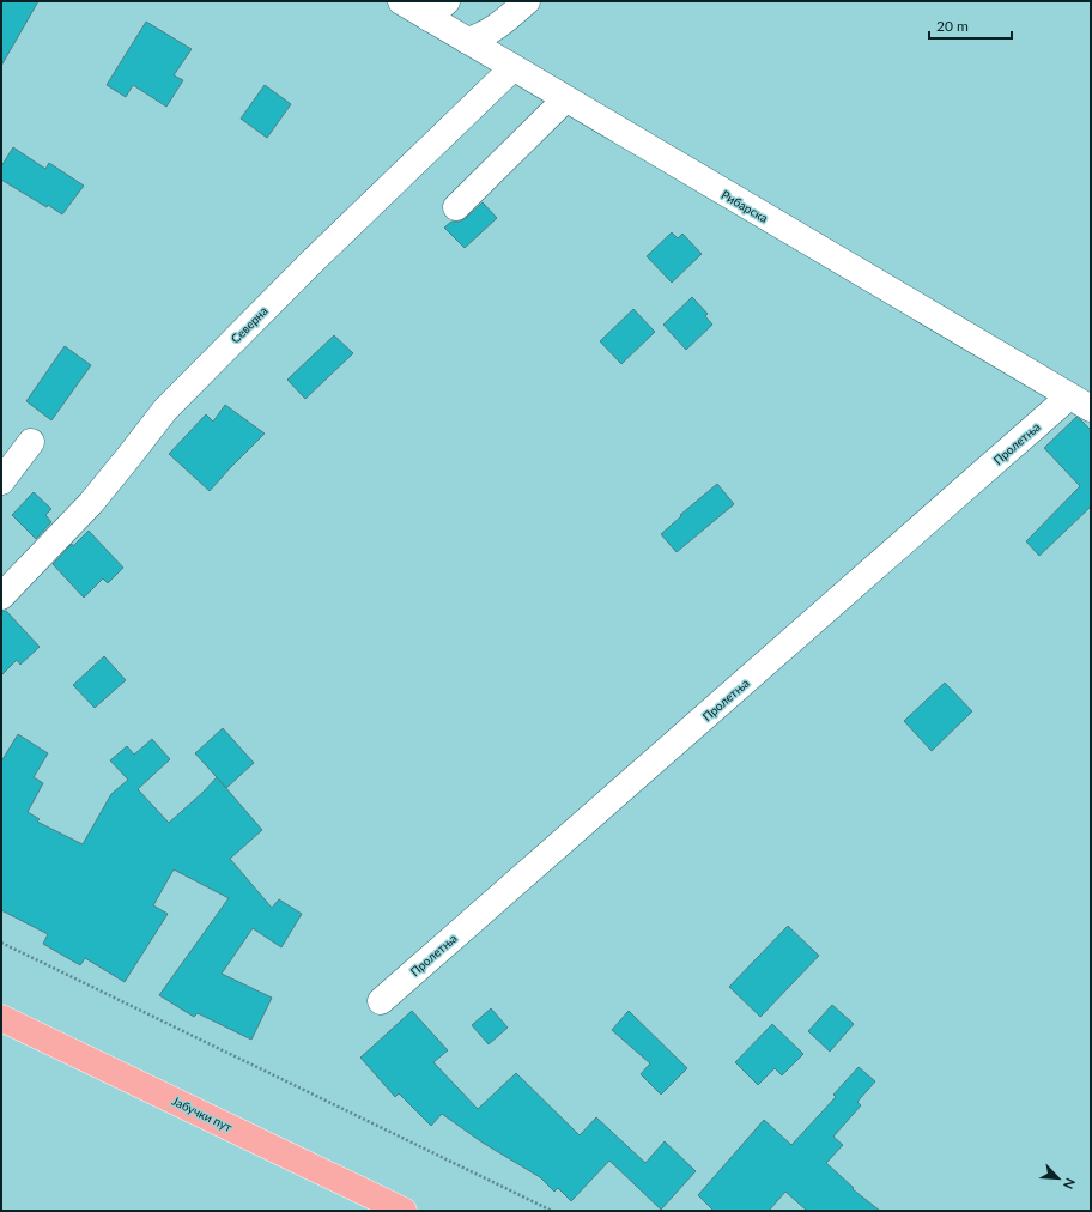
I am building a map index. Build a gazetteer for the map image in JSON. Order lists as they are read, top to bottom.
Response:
{
  "streets": {
    "main road": ["Јабучки пут"],
    "lane": ["Рибарска", "Северна", "Пролетња"]
  },
  "crossings": [
    ["Рибарска", "Северна"],
    ["Рибарска", "Пролетња"]
  ],
  "scale_bar": "20 m",
  "north": "bottom right"
}
